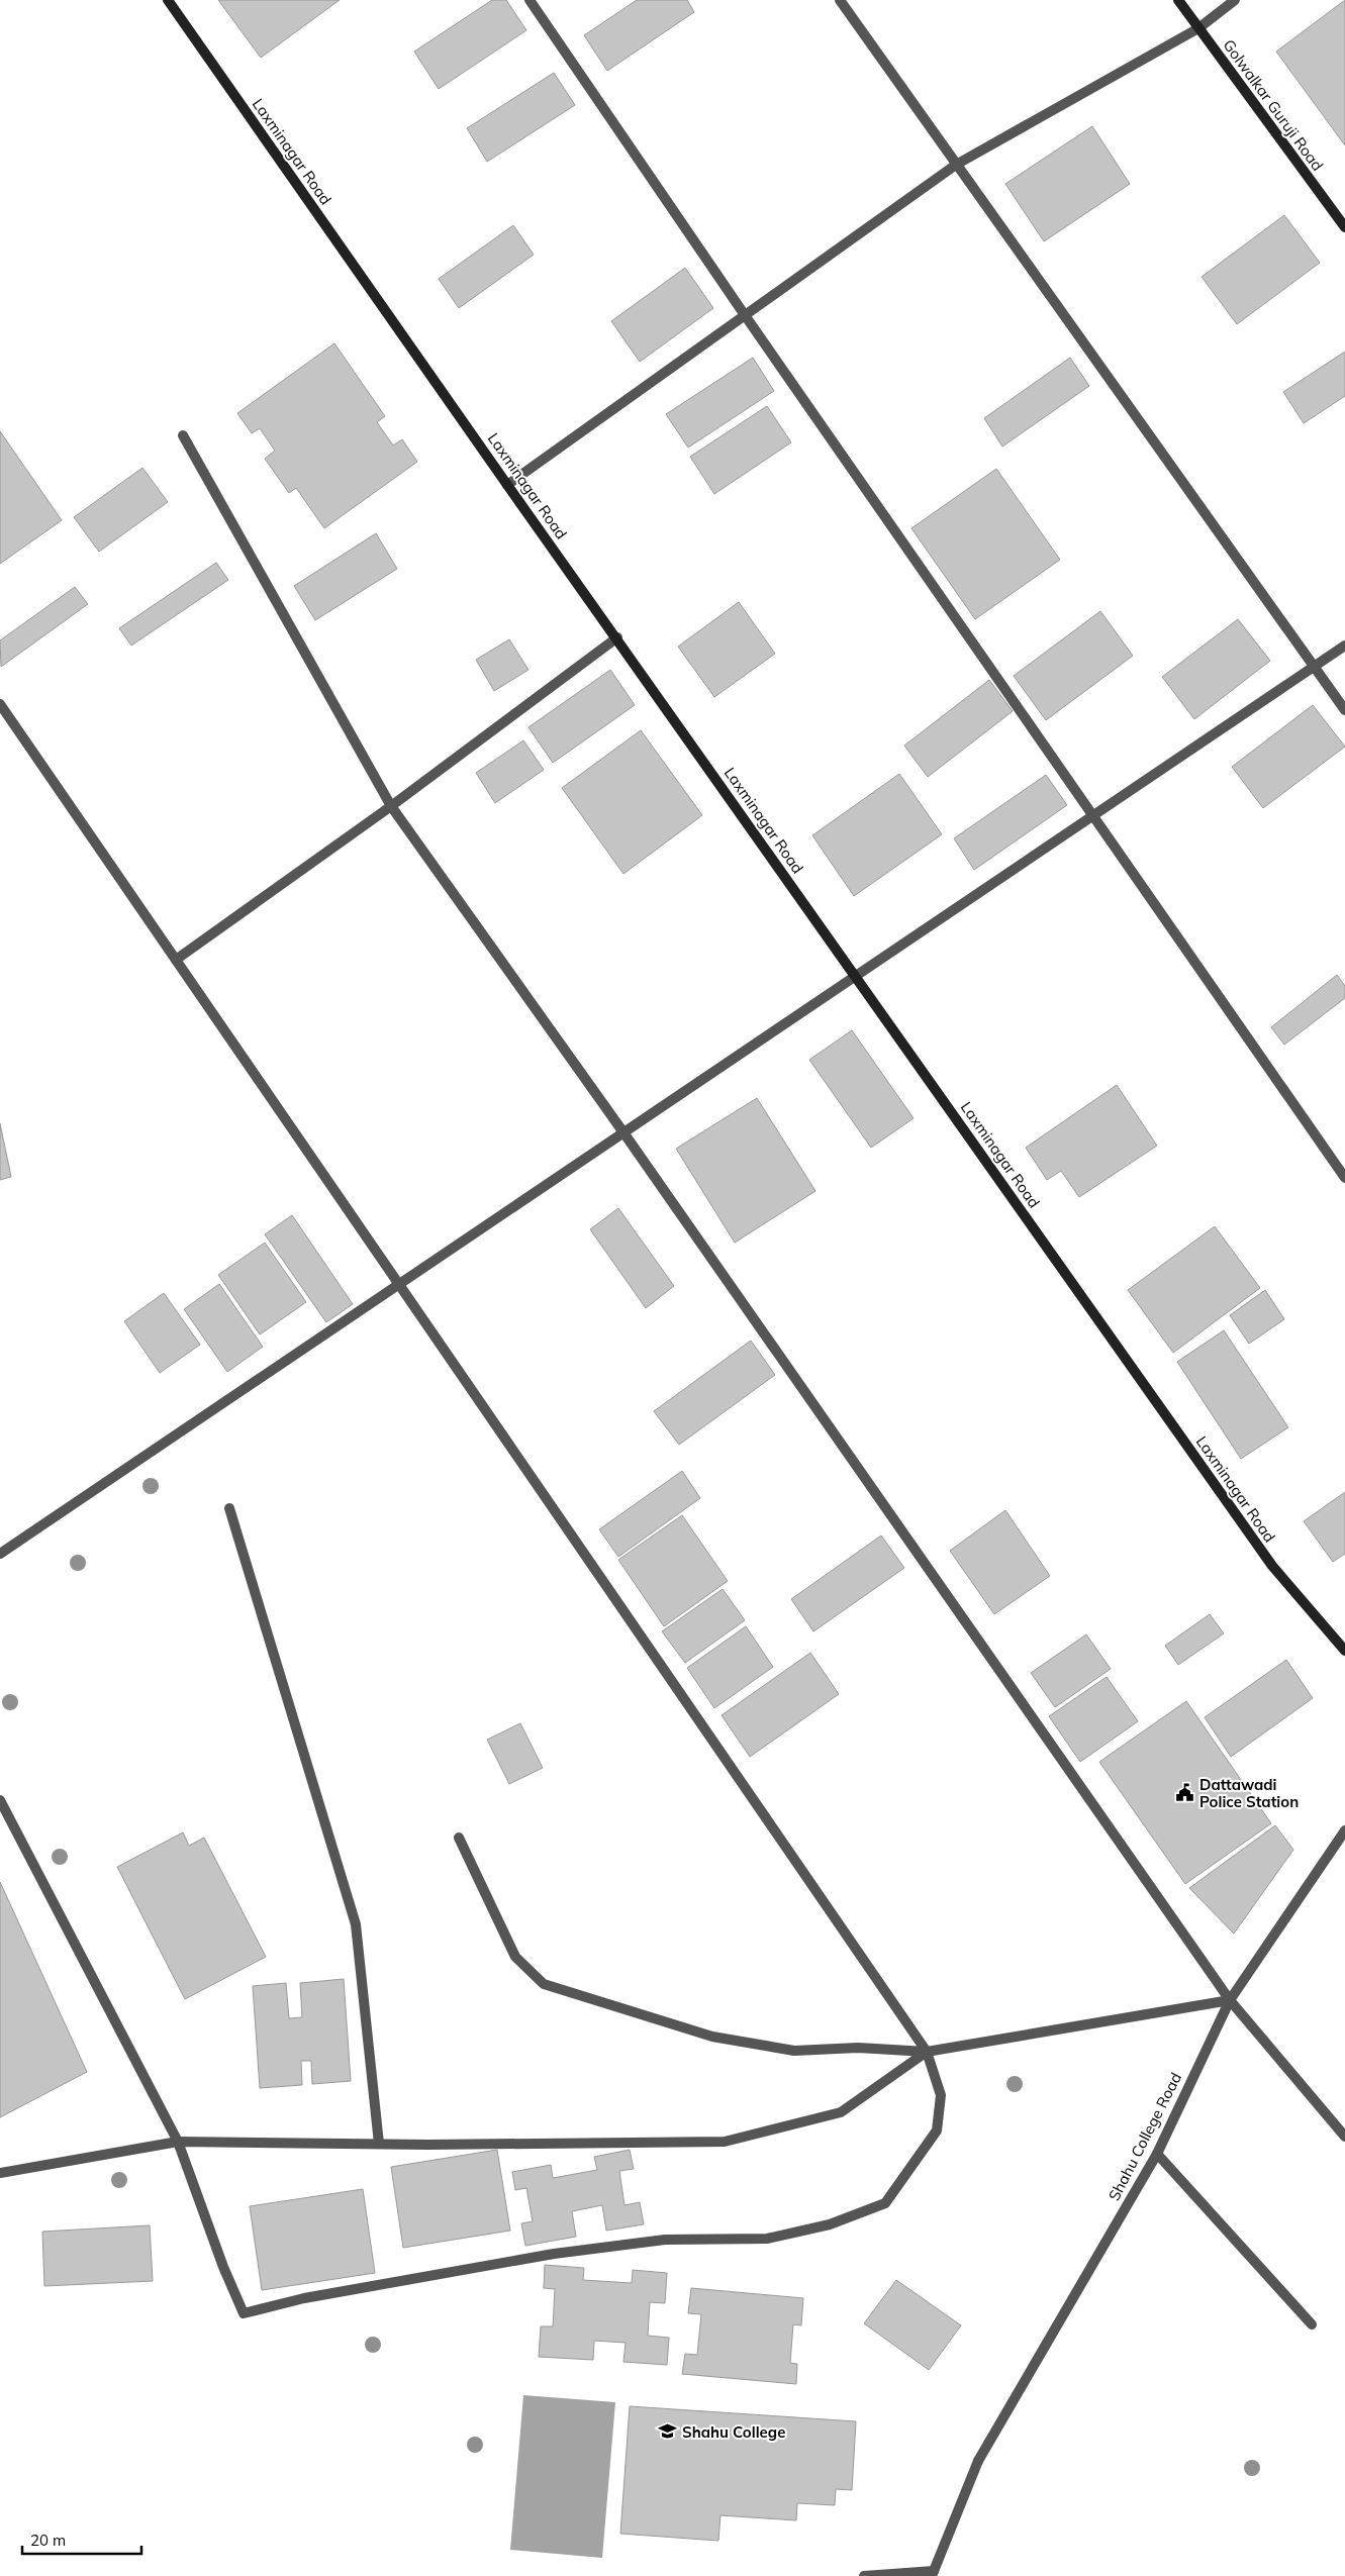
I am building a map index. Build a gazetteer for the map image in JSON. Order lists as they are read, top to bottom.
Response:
{
  "streets": {
    "street": ["Golwalkar Guruji Road", "Laxminagar Road", "Shahu College Road"]
  },
  "places": {
    "public building": ["Dattawadi Police Station"],
    "school or university": ["Shahu College"]
  },
  "scale_bar": "20 m"
}
